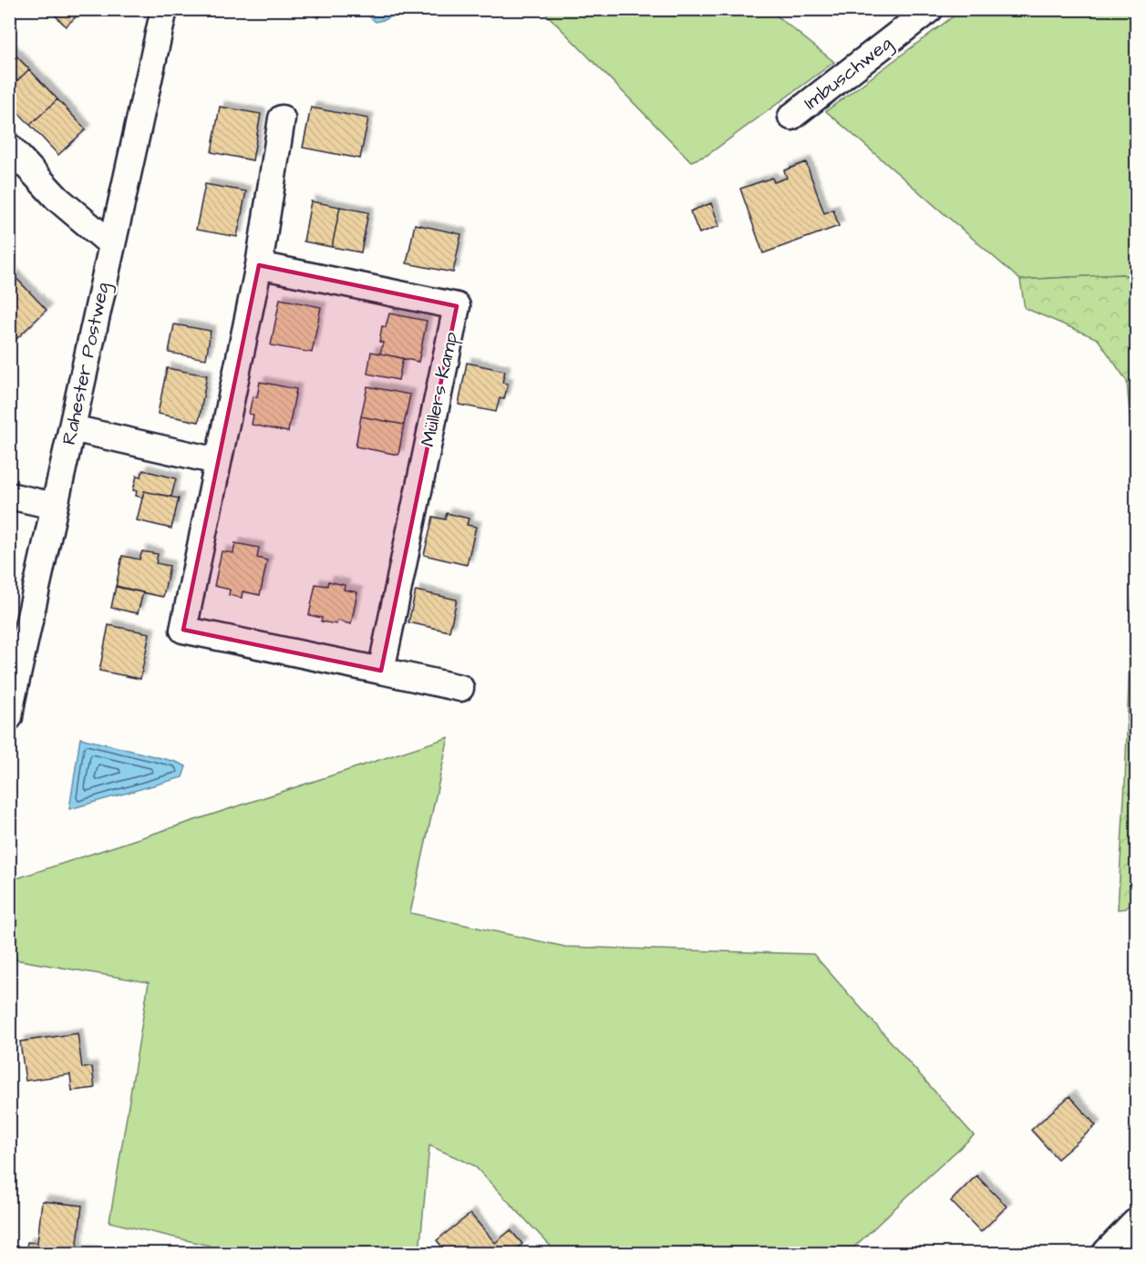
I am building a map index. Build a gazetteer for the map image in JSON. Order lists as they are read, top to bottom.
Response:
{
  "streets": {
    "street": ["Imbuschweg", "Rahester Postweg", "Müllers Kamp"]
  }
}
